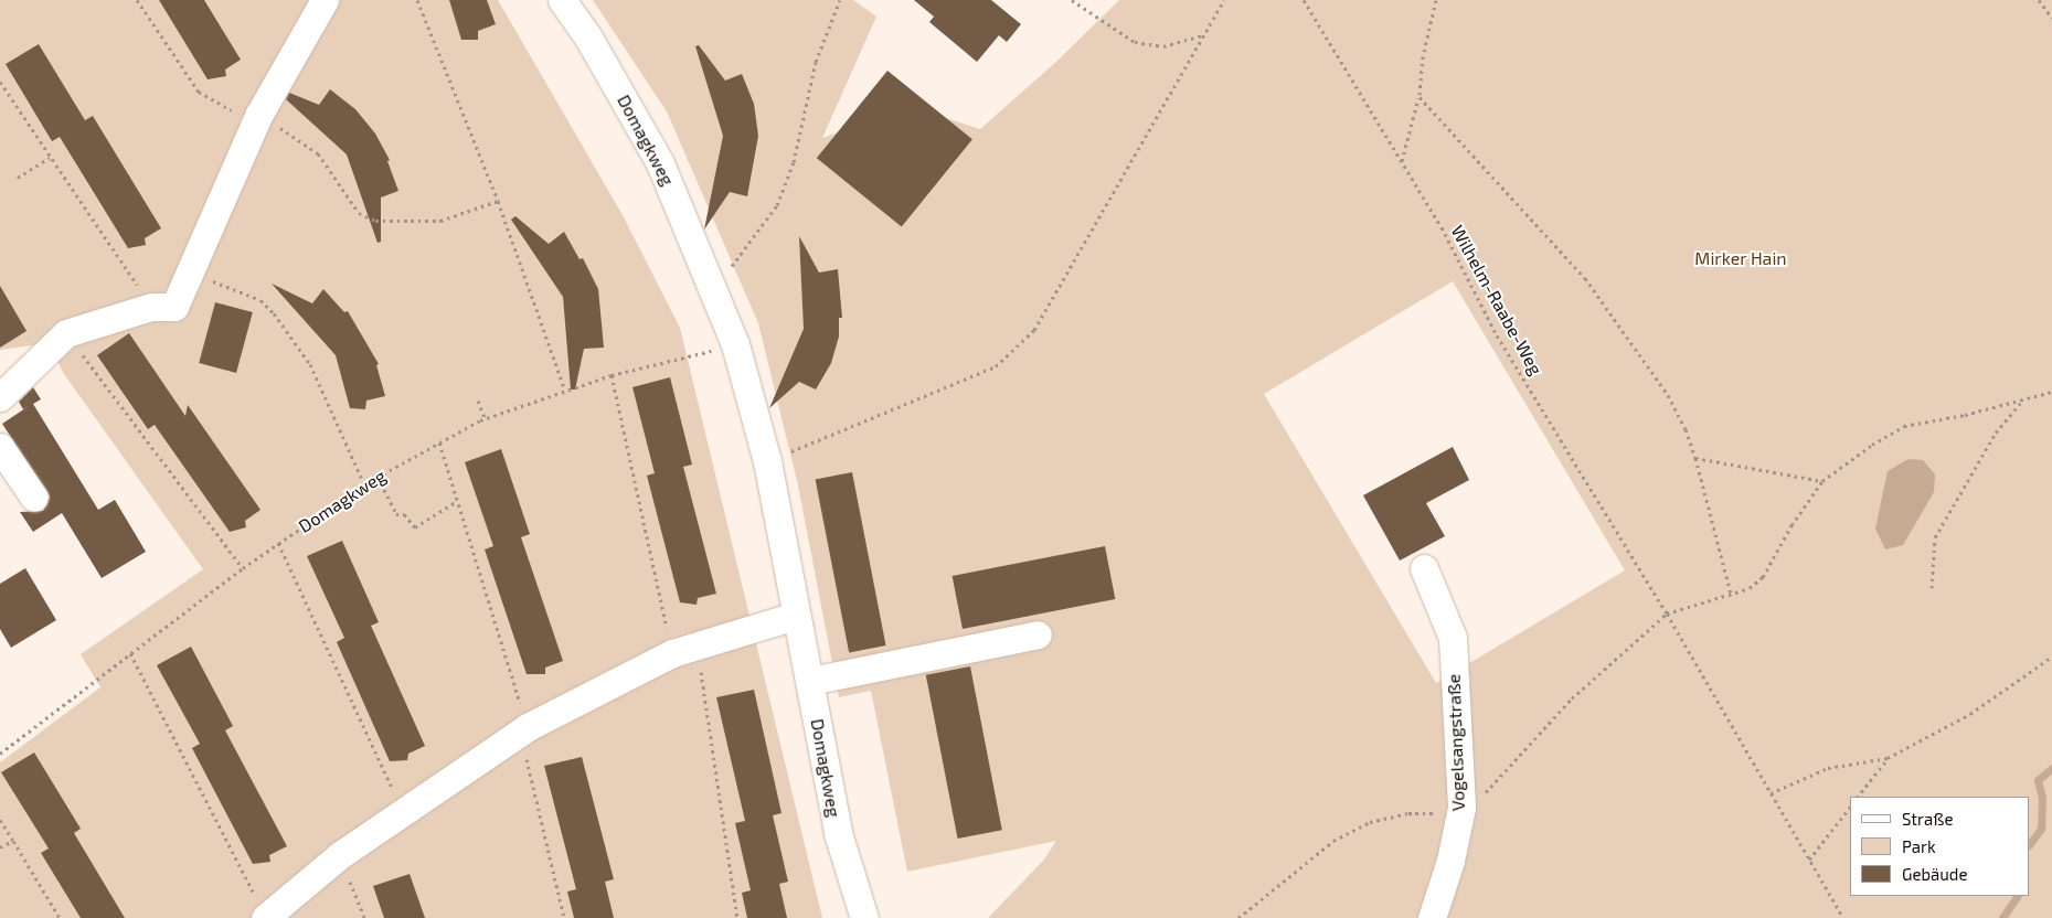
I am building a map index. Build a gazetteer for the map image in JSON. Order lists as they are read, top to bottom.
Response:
{
  "streets": {
    "street": ["Domagkweg", "Vogelsangstraße"],
    "path": ["Wilhelm-Raabe-Weg"]
  },
  "parks": ["Mirker Hain"],
  "legend": ["Straße", "Park", "Gebäude"]
}
